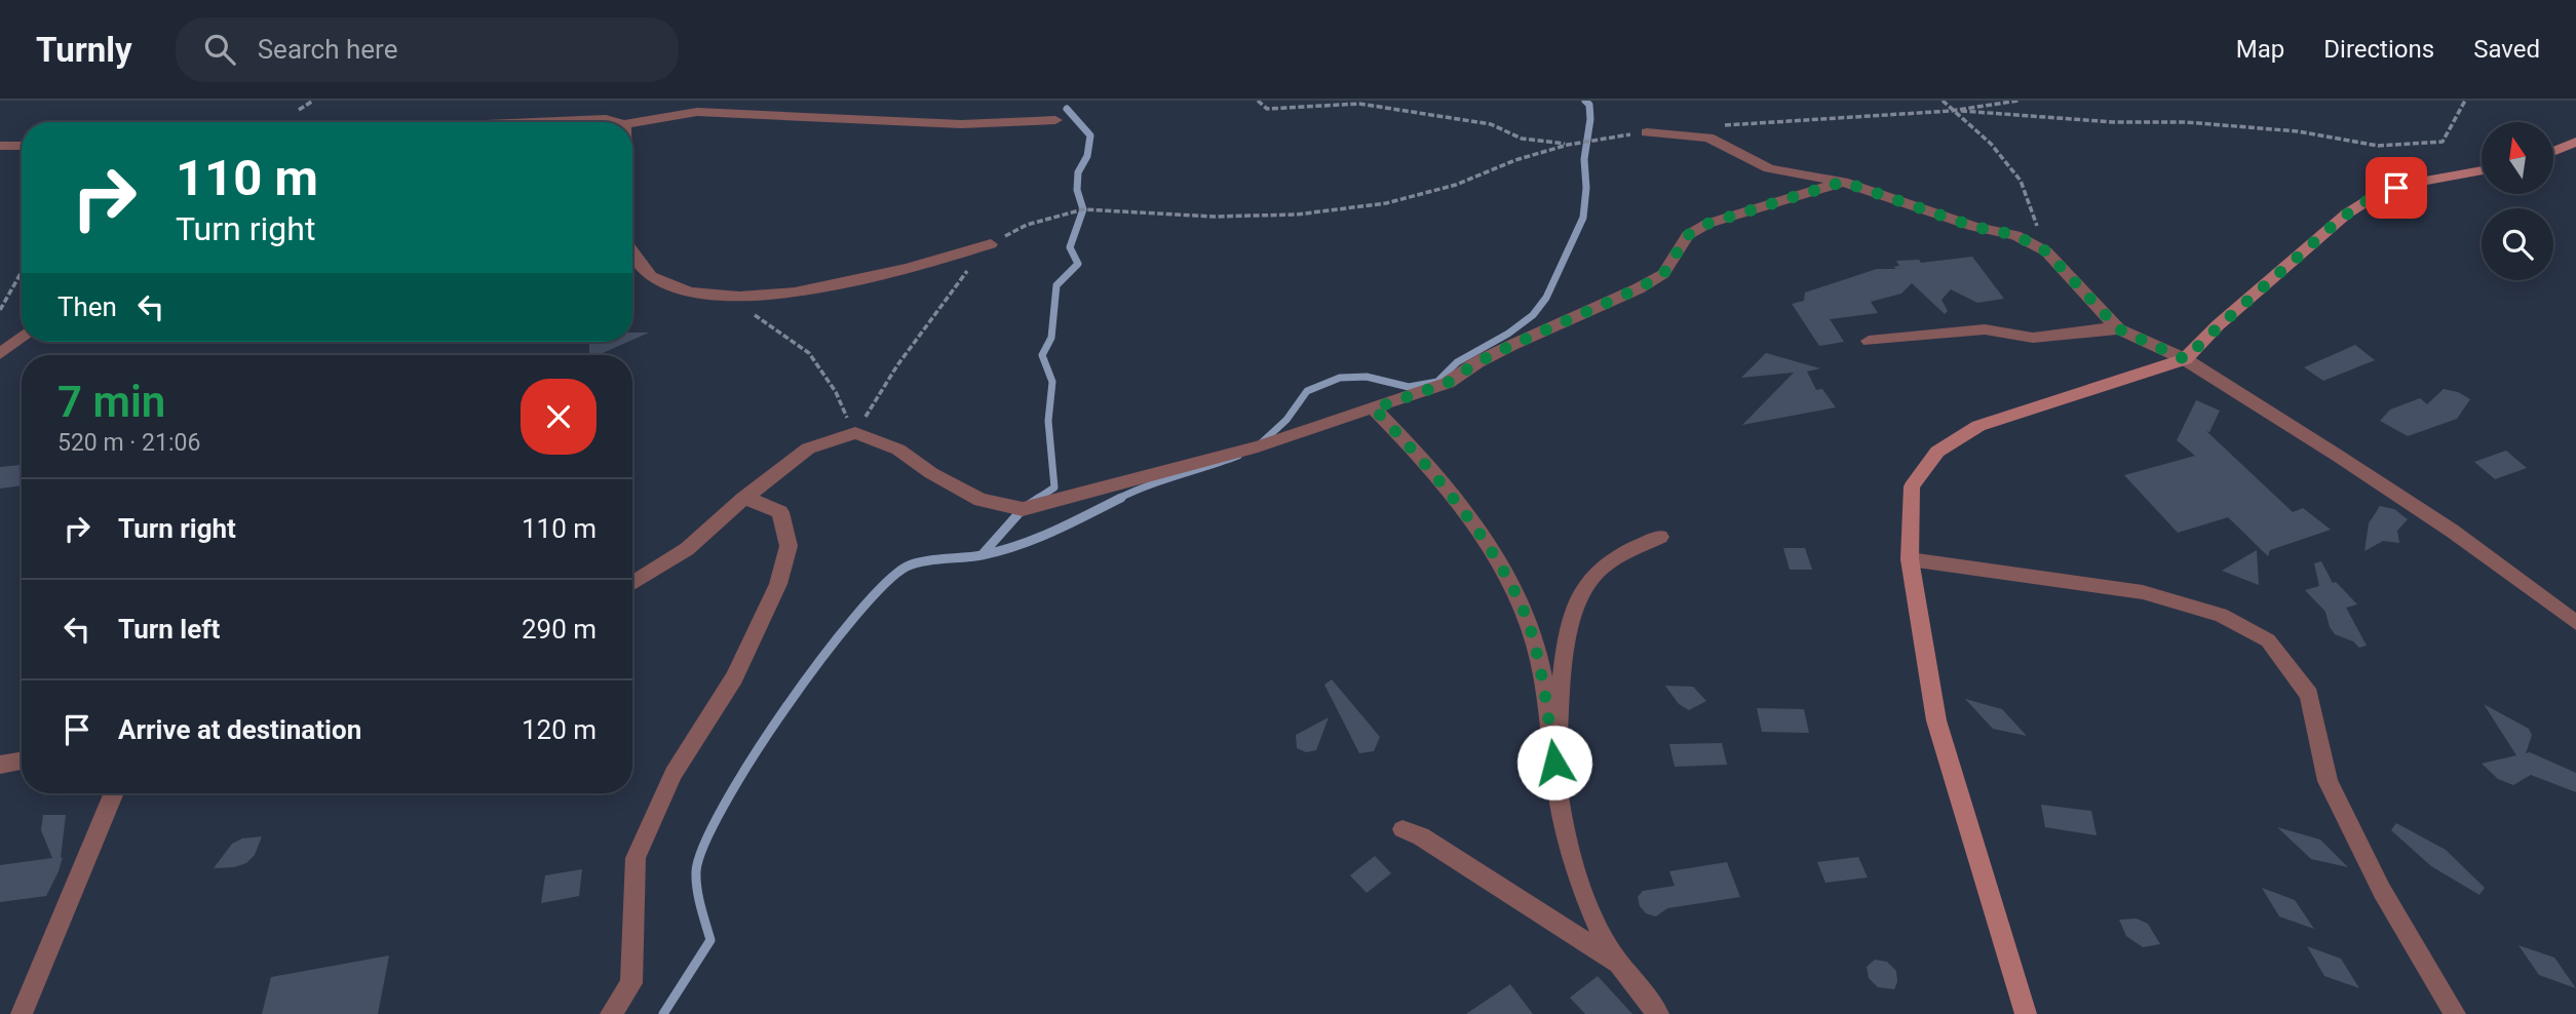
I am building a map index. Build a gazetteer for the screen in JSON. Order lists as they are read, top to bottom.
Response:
{
  "north": "top",
  "page": {
    "header": "Turnly",
    "search": "Search here",
    "nav": ["Map", "Directions", "Saved"],
    "turn": ["110 m", "Turn right"],
    "then": "Then",
    "heading": ["7 min", "520 m · 21:06"],
    "list": [
      {
        "name": "Turn right",
        "value": "110 m"
      },
      {
        "name": "Turn left",
        "value": "290 m"
      },
      {
        "name": "Arrive at destination",
        "value": "120 m"
      }
    ]
  }
}
